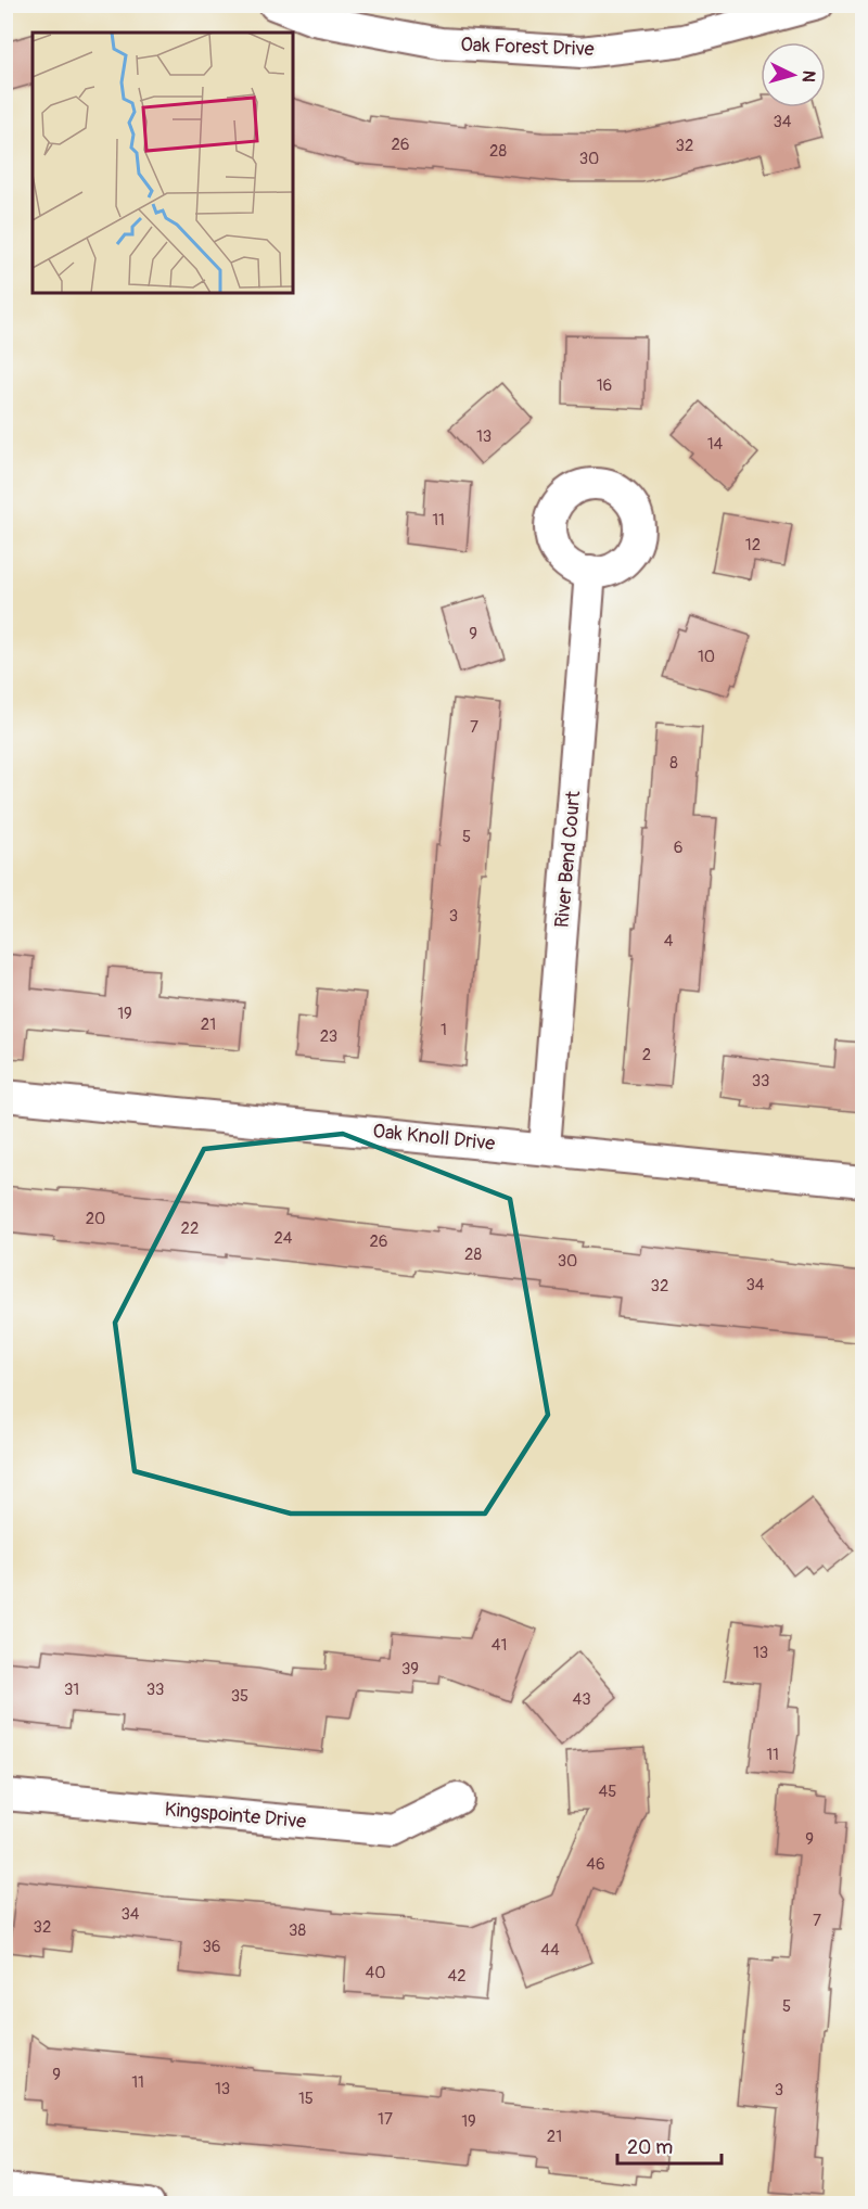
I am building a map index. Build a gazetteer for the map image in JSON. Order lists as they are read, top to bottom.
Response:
{
  "streets": {
    "street": [
      "Oak Forest Drive",
      "River Bend Court",
      "Oak Knoll Drive",
      "Kingspointe Drive"
    ]
  },
  "crossings": [
    ["River Bend Court", "Oak Knoll Drive"]
  ],
  "house_numbers": [
    "34",
    "26",
    "32",
    "28",
    "30",
    "16",
    "13",
    "14",
    "11",
    "12",
    "9",
    "10",
    "7",
    "8",
    "5",
    "6",
    "3",
    "4",
    "19",
    "21",
    "1",
    "23",
    "2",
    "33",
    "20",
    "22",
    "24",
    "26",
    "28",
    "30",
    "34",
    "32",
    "41",
    "13",
    "39",
    "31",
    "33",
    "35",
    "43",
    "11",
    "45",
    "9",
    "46",
    "34",
    "7",
    "32",
    "38",
    "36",
    "44",
    "40",
    "42",
    "5",
    "9",
    "11",
    "13",
    "3",
    "15",
    "17",
    "19",
    "21"
  ],
  "scale_bar": "20 m",
  "north": "right"
}
